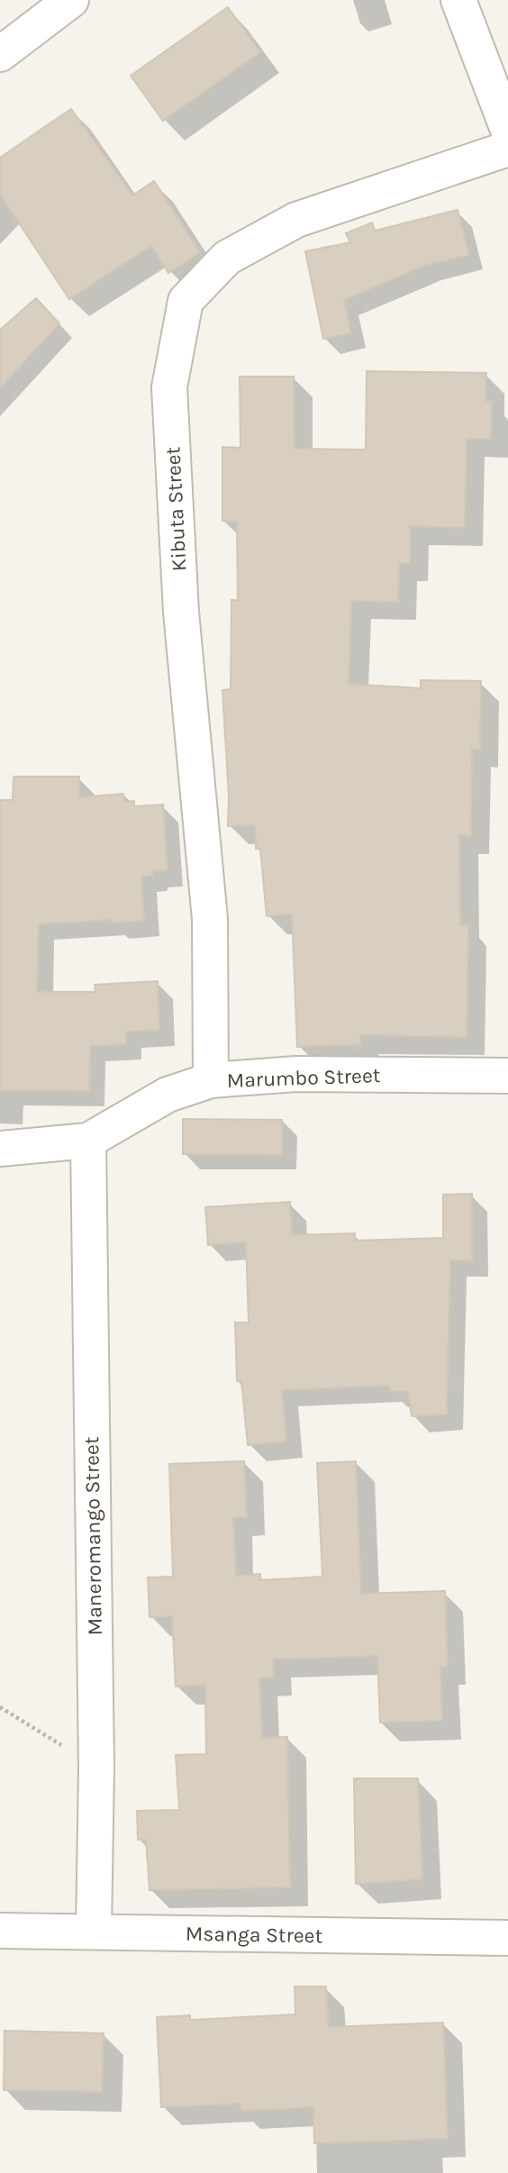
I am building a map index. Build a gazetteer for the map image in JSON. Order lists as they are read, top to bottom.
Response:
{
  "streets": {
    "street": [
      "Kibuta Street",
      "Marumbo Street",
      "Maneromango Street",
      "Msanga Street"
    ]
  },
  "crossings": [
    ["Kibuta Street", "Marumbo Street"],
    ["Marumbo Street", "Maneromango Street"],
    ["Maneromango Street", "Msanga Street"]
  ]
}
